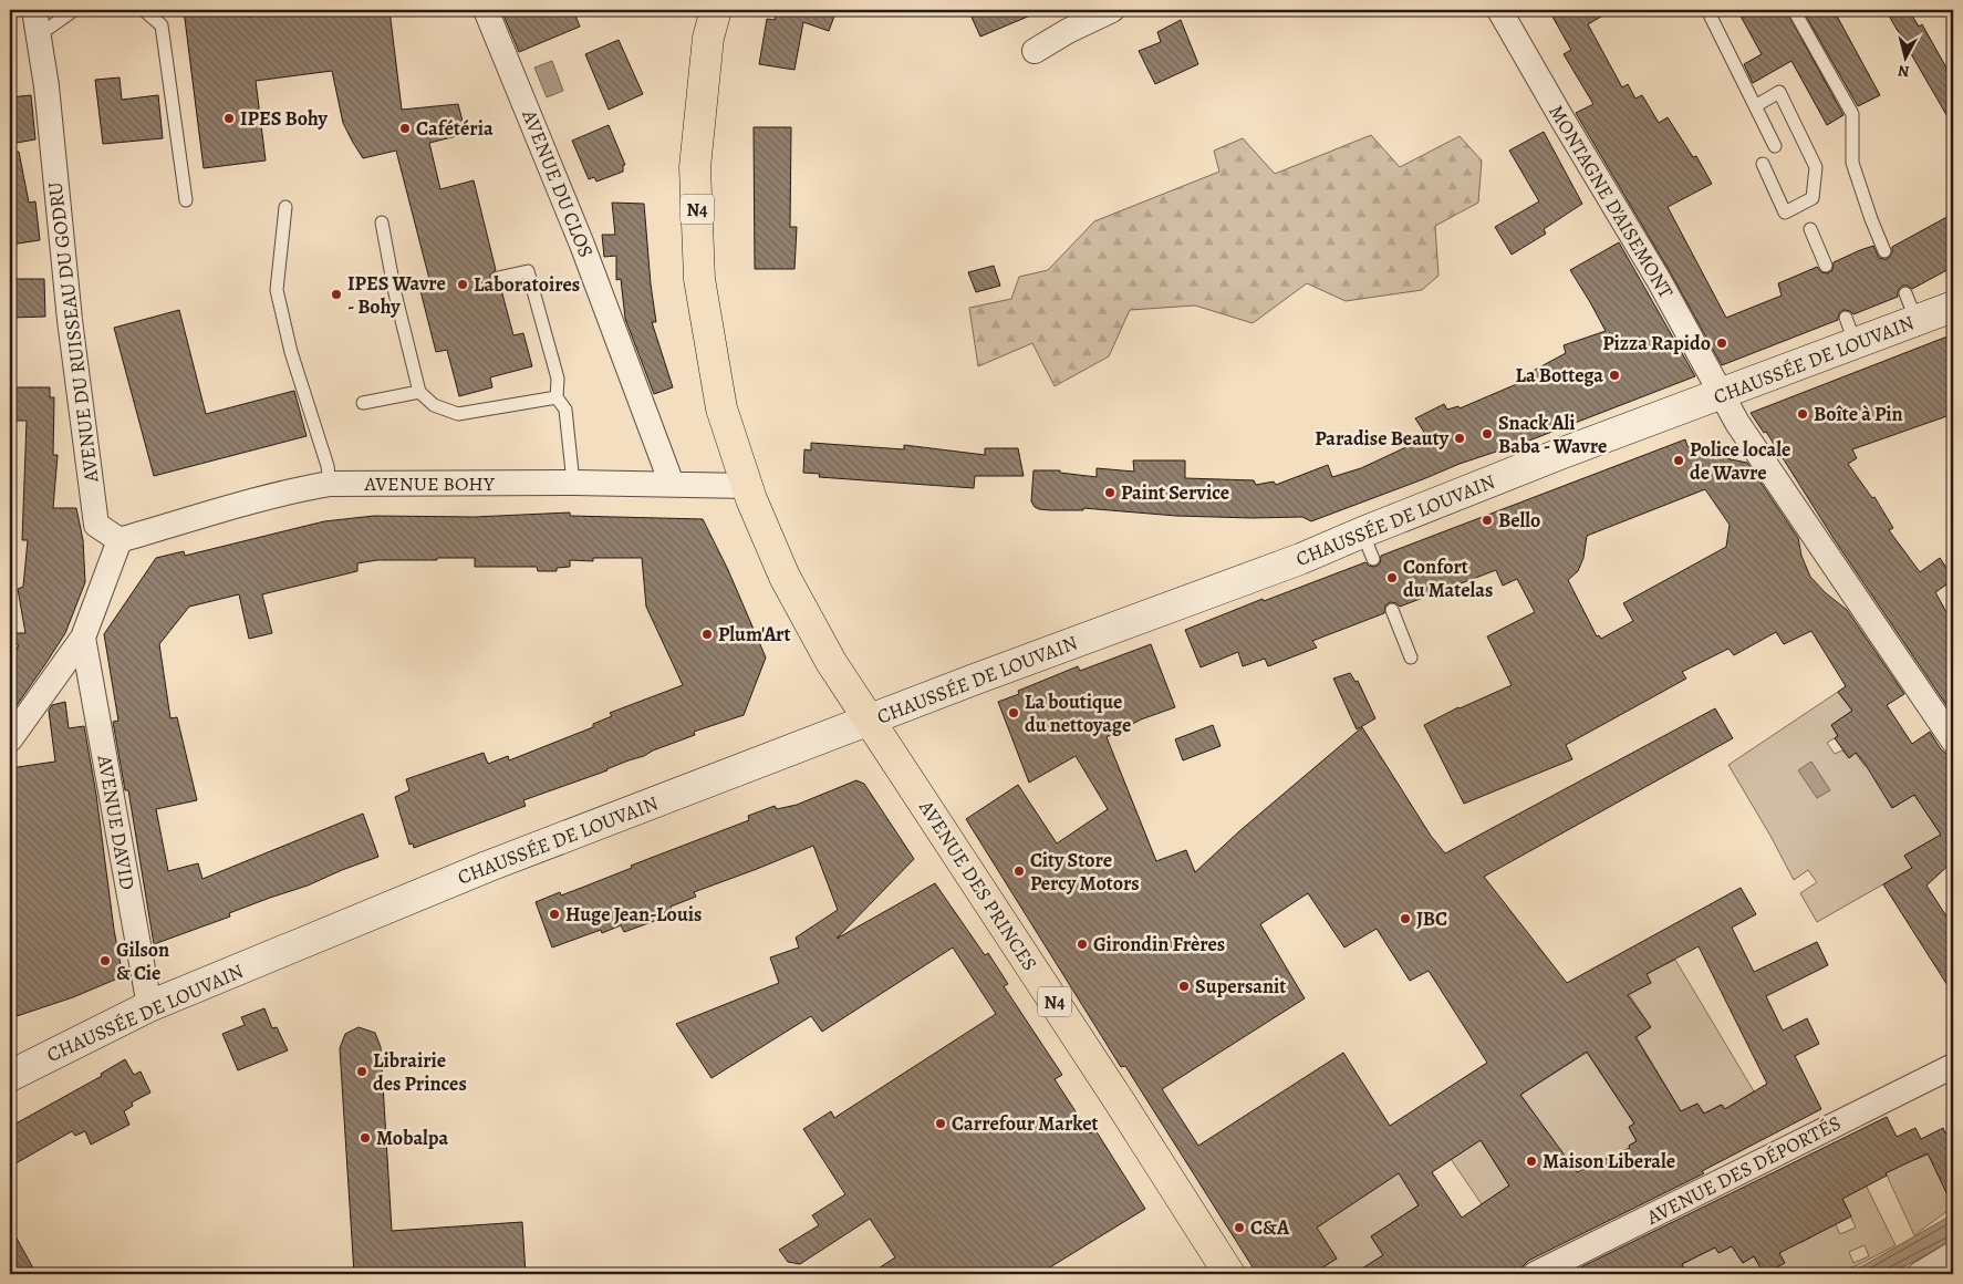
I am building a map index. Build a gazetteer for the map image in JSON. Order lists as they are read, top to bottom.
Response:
{
  "streets": {
    "main road": ["N4", "CHAUSSÉE DE LOUVAIN", "AVENUE DES PRINCES"],
    "street": [
      "AVENUE DU CLOS",
      "MONTAGNE D'AISEMONT",
      "AVENUE DU RUISSEAU DU GODRU",
      "AVENUE BOHY",
      "AVENUE DAVID",
      "AVENUE DES DÉPORTÉS"
    ]
  },
  "crossings": [
    ["AVENUE DU CLOS", "AVENUE BOHY"],
    ["MONTAGNE D'AISEMONT", "CHAUSSÉE DE LOUVAIN"],
    ["N4", "CHAUSSÉE DE LOUVAIN"],
    ["N4", "AVENUE BOHY"],
    ["N4", "AVENUE DES PRINCES"],
    ["AVENUE DU RUISSEAU DU GODRU", "AVENUE BOHY"],
    ["CHAUSSÉE DE LOUVAIN", "AVENUE DAVID"],
    ["CHAUSSÉE DE LOUVAIN", "AVENUE DES PRINCES"]
  ],
  "places": [
    "IPES Bohy",
    "Cafétéria",
    "Laboratoires",
    "IPES Wavre - Bohy",
    "Pizza Rapido",
    "La Bottega",
    "Boîte à Pin",
    "Snack Ali Baba - Wavre",
    "Paradise Beauty",
    "Police locale de Wavre",
    "Paint Service",
    "Bello",
    "Confort du Matelas",
    "Plum'Art",
    "La boutique du nettoyage",
    "City Store Percy Motors",
    "Huge Jean-Louis",
    "JBC",
    "Girondin Frères",
    "Gilson & Cie",
    "Supersanit",
    "Librairie des Princes",
    "Carrefour Market",
    "Mobalpa",
    "Maison Liberale",
    "C&A"
  ],
  "north": "bottom"
}
